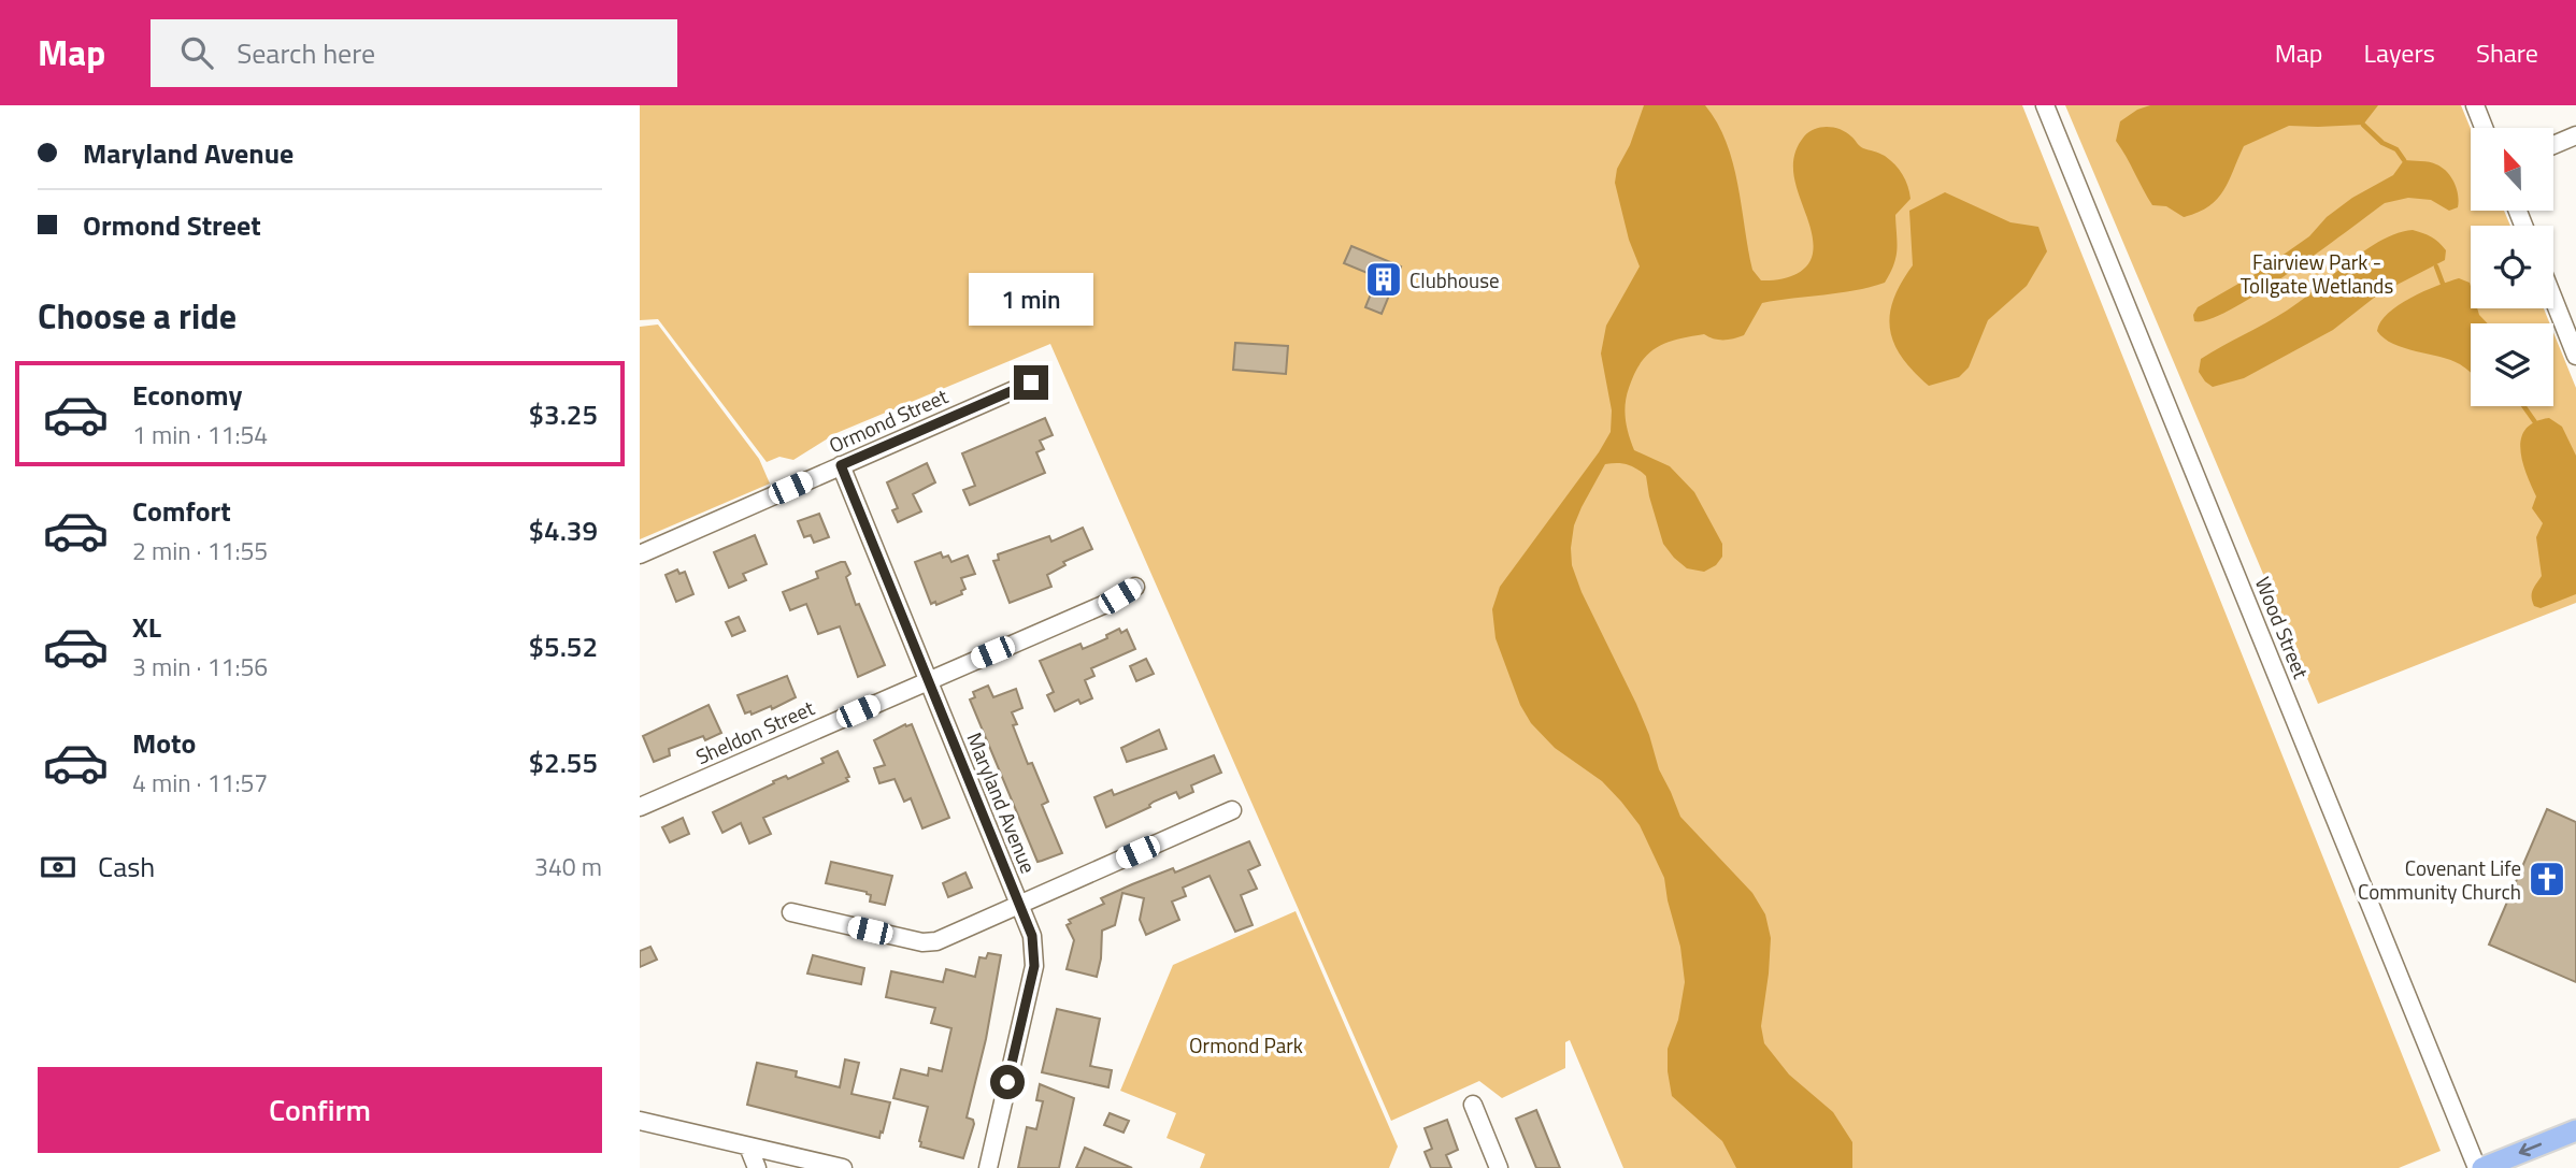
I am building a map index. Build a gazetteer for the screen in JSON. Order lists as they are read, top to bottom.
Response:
{
  "streets": {
    "street": [
      "Ormond Street",
      "Wood Street",
      "Sheldon Street",
      "Maryland Avenue"
    ]
  },
  "crossings": [
    ["Ormond Street", "Maryland Avenue"],
    ["Sheldon Street", "Maryland Avenue"]
  ],
  "parks": ["Fairview Park - Tollgate Wetlands", "Ormond Park"],
  "places": {
    "building": ["Clubhouse"],
    "church": ["Covenant Life Community Church"]
  },
  "north": "top",
  "page": {
    "header": "Map",
    "search": "Search here",
    "nav": ["Map", "Layers", "Share"],
    "banner": ["Maryland Avenue", "Ormond Street"],
    "heading": "Choose a ride",
    "bubble": "1 min",
    "list": [
      {
        "name": "Economy",
        "note": "1 min · 11:54",
        "value": "$3.25"
      },
      {
        "name": "Comfort",
        "note": "2 min · 11:55",
        "value": "$4.39"
      },
      {
        "name": "XL",
        "note": "3 min · 11:56",
        "value": "$5.52"
      },
      {
        "name": "Moto",
        "note": "4 min · 11:57",
        "value": "$2.55"
      }
    ],
    "pay": ["Cash", "340 m"],
    "buttons": "Confirm"
  }
}
